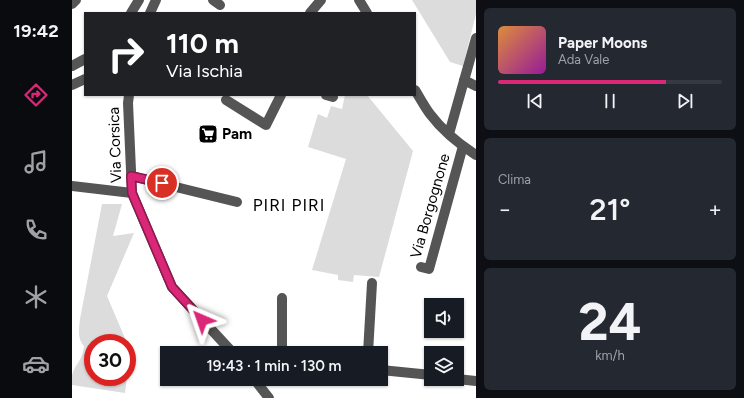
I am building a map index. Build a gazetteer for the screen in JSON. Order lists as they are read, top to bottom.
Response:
{
  "streets": {
    "street": ["Via Corsica", "Via Borgognone"]
  },
  "districts": ["PIRI PIRI"],
  "places": {
    "supermarket": ["Pam"]
  },
  "page": {
    "tabs": "19:42",
    "turn": ["110 m", "Via Ischia"],
    "song": ["Paper Moons", "Ada Vale"],
    "tile": [
      "Clima",
      ["24", "km/h"]
    ],
    "heat": ["−", "21°", "+"],
    "limit": "30",
    "trip": "19:43 · 1 min · 130 m"
  }
}
